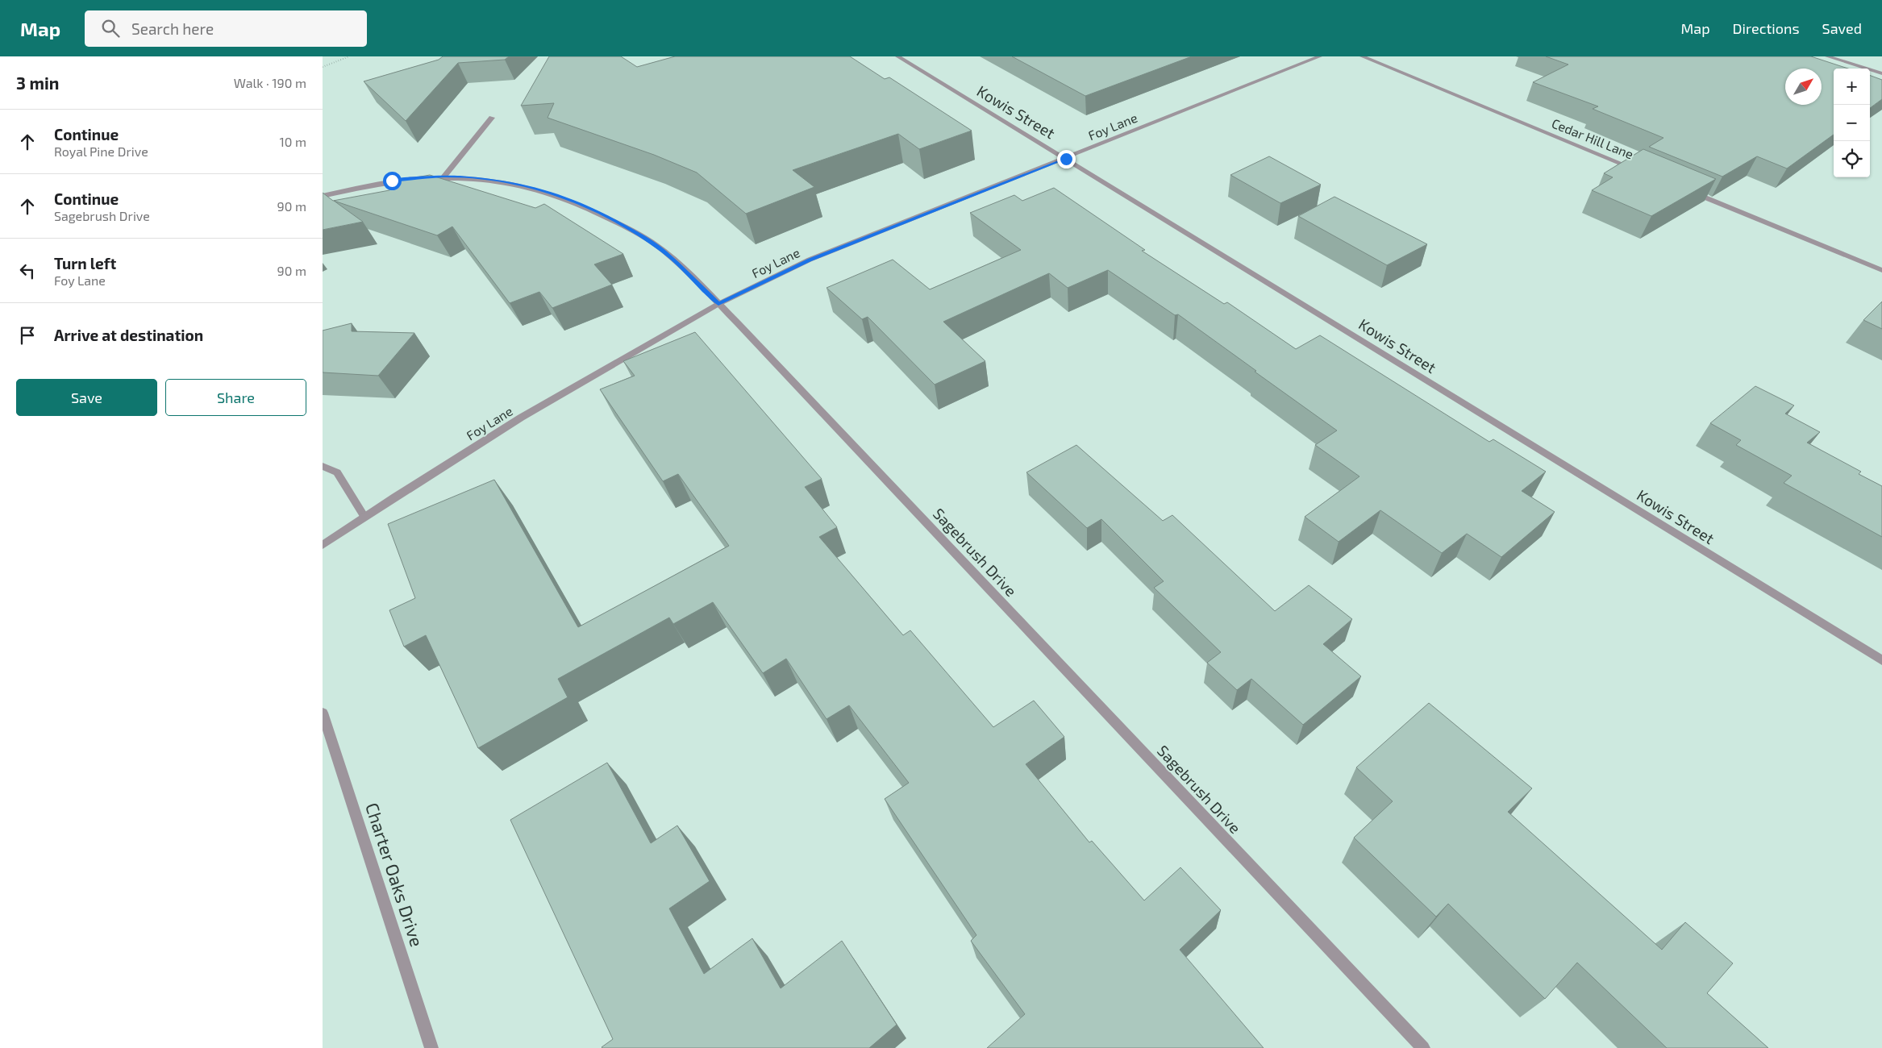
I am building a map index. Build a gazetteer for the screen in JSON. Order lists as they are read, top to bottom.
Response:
{
  "streets": {
    "street": [
      "Kowis Street",
      "Foy Lane",
      "Cedar Hill Lane",
      "Sagebrush Drive",
      "Charter Oaks Drive"
    ]
  },
  "crossings": [
    ["Kowis Street", "Foy Lane"],
    ["Foy Lane", "Sagebrush Drive"]
  ],
  "north": "top right",
  "page": {
    "header": "Map",
    "search": "Search here",
    "nav": ["Map", "Directions", "Saved"],
    "heading": ["3 min", "Walk · 190 m"],
    "map_buttons": ["+", "−"],
    "list": [
      ["Continue", "Royal Pine Drive", "10 m"],
      ["Continue", "Sagebrush Drive", "90 m"],
      ["Turn left", "Foy Lane", "90 m"],
      "Arrive at destination"
    ],
    "buttons": ["Save", "Share"]
  }
}
